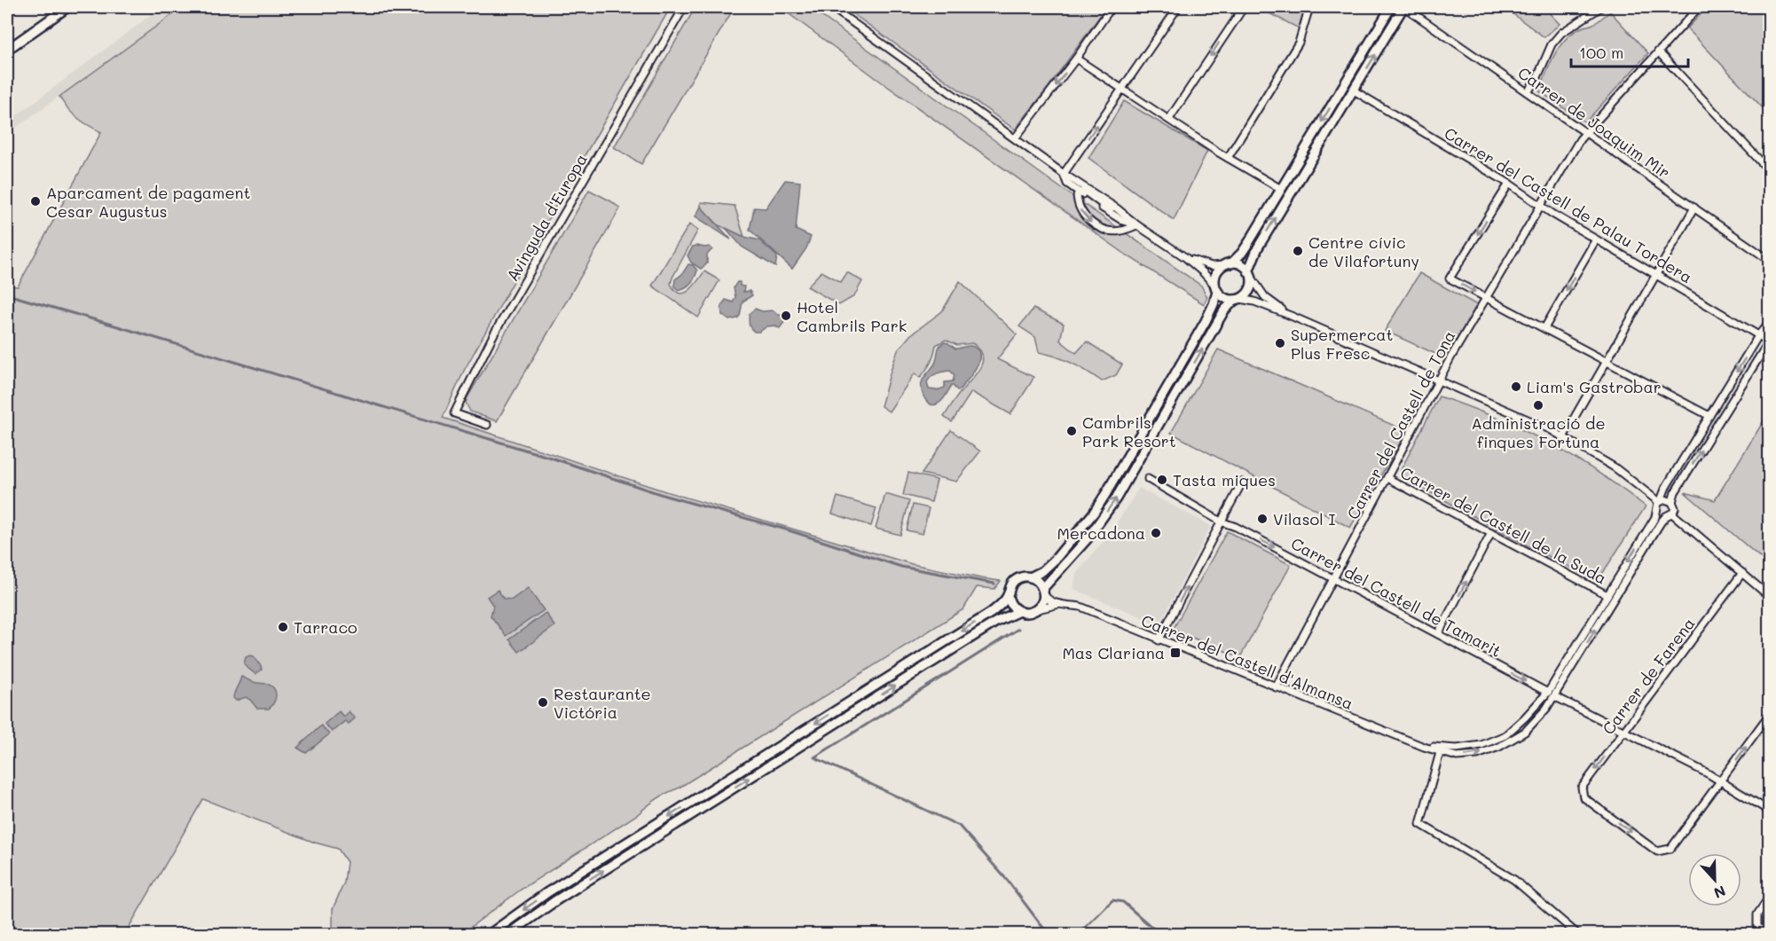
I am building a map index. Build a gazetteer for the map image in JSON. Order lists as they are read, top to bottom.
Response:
{
  "streets": {
    "street": [
      "Carrer de Joaquim Mir",
      "Carrer del Castell de Palau Tordera",
      "Avinguda d'Europa",
      "Carrer del Castell de Tona",
      "Carrer del Castell de la Suda",
      "Carrer del Castell de Tamarit",
      "Carrer del Castell d'Almansa",
      "Carrer de Farena"
    ]
  },
  "crossings": [
    ["Carrer de Joaquim Mir", "Carrer del Castell de Tona"],
    ["Carrer del Castell de Palau Tordera", "Carrer del Castell de Tona"],
    ["Carrer del Castell de Tona", "Carrer del Castell de la Suda"],
    ["Carrer del Castell de Tona", "Carrer del Castell de Tamarit"],
    ["Carrer del Castell de Tona", "Carrer del Castell d'Almansa"],
    ["Carrer del Castell de la Suda", "Carrer del Castell d'Almansa"],
    ["Carrer del Castell de Tamarit", "Carrer del Castell d'Almansa"]
  ],
  "one_way": ["Carrer del Castell de Tamarit"],
  "places": {
    "other": [
      "Aparcament de pagament Cesar Augustus",
      "Centre cívic de Vilafortuny",
      "Hotel Cambrils Park",
      "Supermercat Plus Fresc",
      "Liam's Gastrobar",
      "Administració de finques Fortuna",
      "Cambrils Park Resort",
      "Tasta miques",
      "Vilasol I",
      "Mercadona",
      "Tarraco",
      "Restaurante Victória"
    ],
    "transit": ["Mas Clariana"]
  },
  "scale_bar": "100 m",
  "north": "bottom"
}
